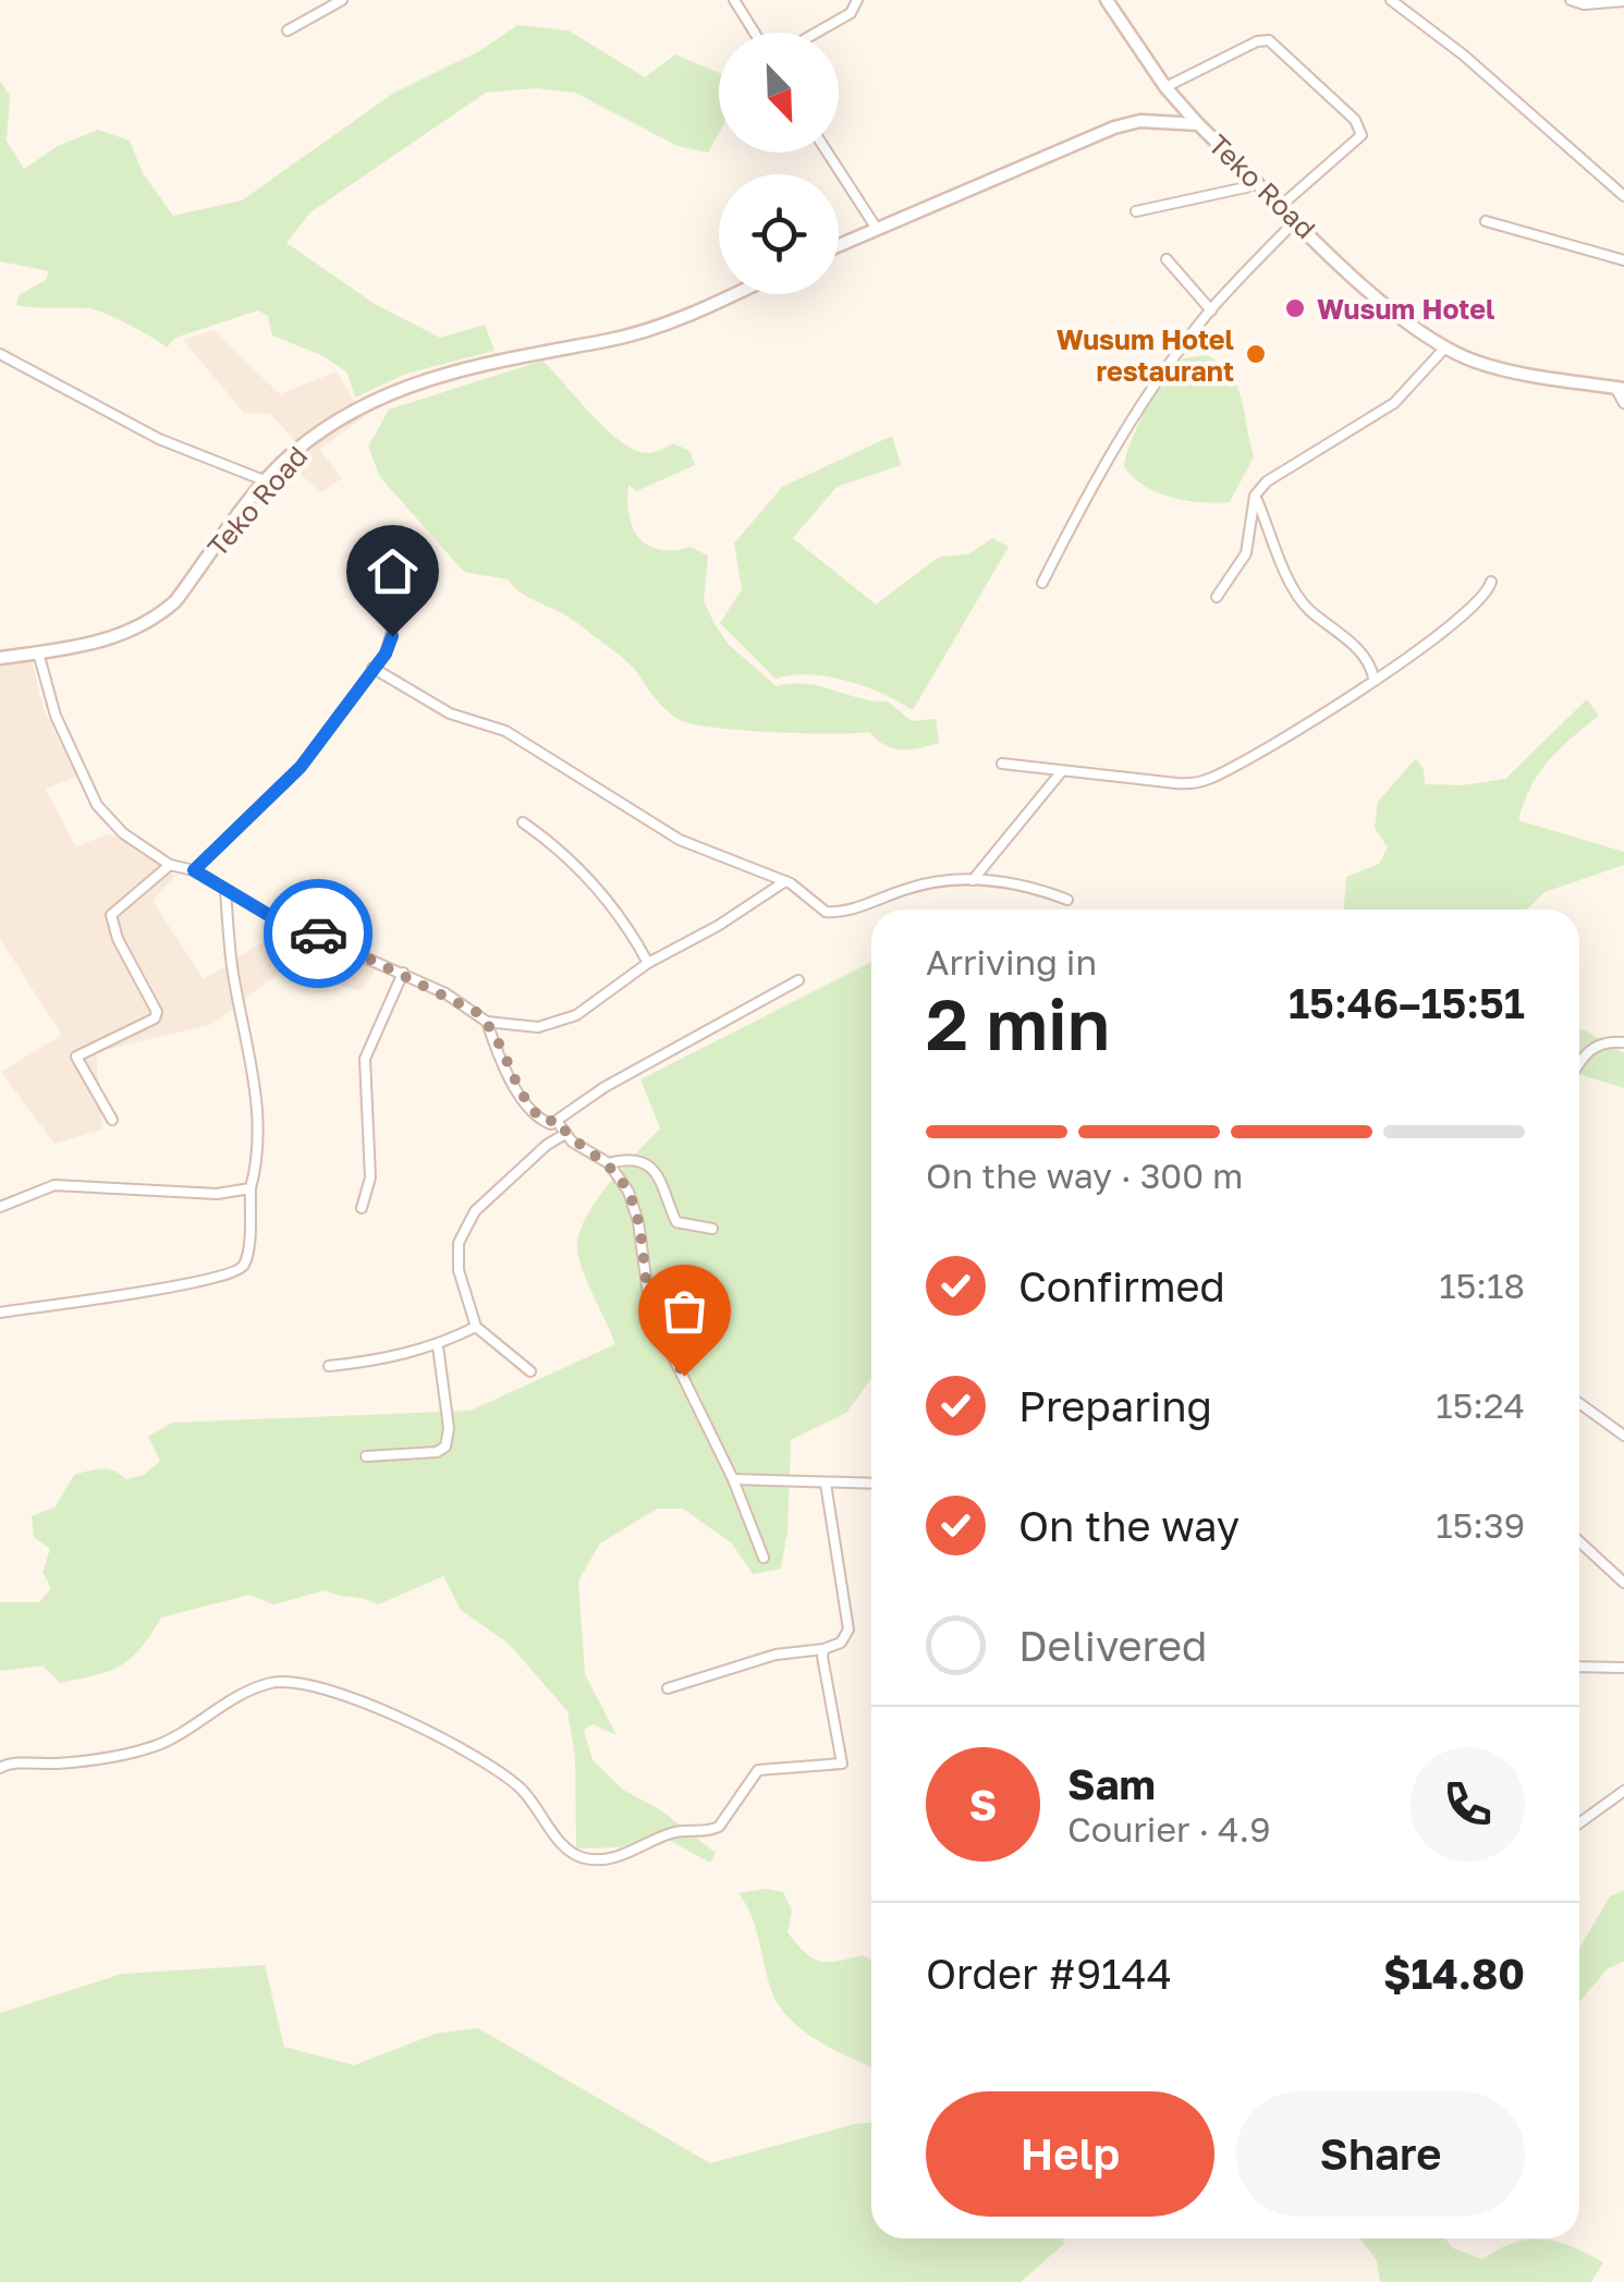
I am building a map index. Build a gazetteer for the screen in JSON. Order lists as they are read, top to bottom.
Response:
{
  "streets": {
    "street": ["Teko Road"]
  },
  "places": ["Wusum Hotel", "Wusum Hotel restaurant"],
  "north": "bottom right",
  "page": {
    "heading": ["2 min", "Arriving in", "15:46–15:51"],
    "panel": [
      "Sam",
      "Courier · 4.9",
      "Order #9144",
      "$14.80"
    ],
    "bar": "On the way · 300 m",
    "list": [
      ["Confirmed", "15:18"],
      ["Preparing", "15:24"],
      ["On the way", "15:39"],
      "Delivered"
    ],
    "round": "S",
    "buttons": ["Help", "Share"]
  }
}
